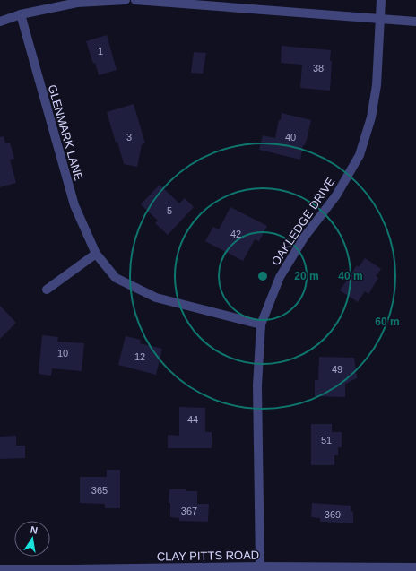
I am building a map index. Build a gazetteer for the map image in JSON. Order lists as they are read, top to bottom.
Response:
{
  "streets": {
    "street": ["GLENMARK LANE", "OAKLEDGE DRIVE", "CLAY PITTS ROAD"]
  },
  "crossings": [
    ["GLENMARK LANE", "OAKLEDGE DRIVE"],
    ["OAKLEDGE DRIVE", "CLAY PITTS ROAD"]
  ],
  "house_numbers": [
    "1",
    "38",
    "3",
    "40",
    "5",
    "42",
    "10",
    "12",
    "49",
    "44",
    "51",
    "365",
    "367",
    "369"
  ],
  "north": "top",
  "rings": ["20 m", "40 m", "60 m"]
}
